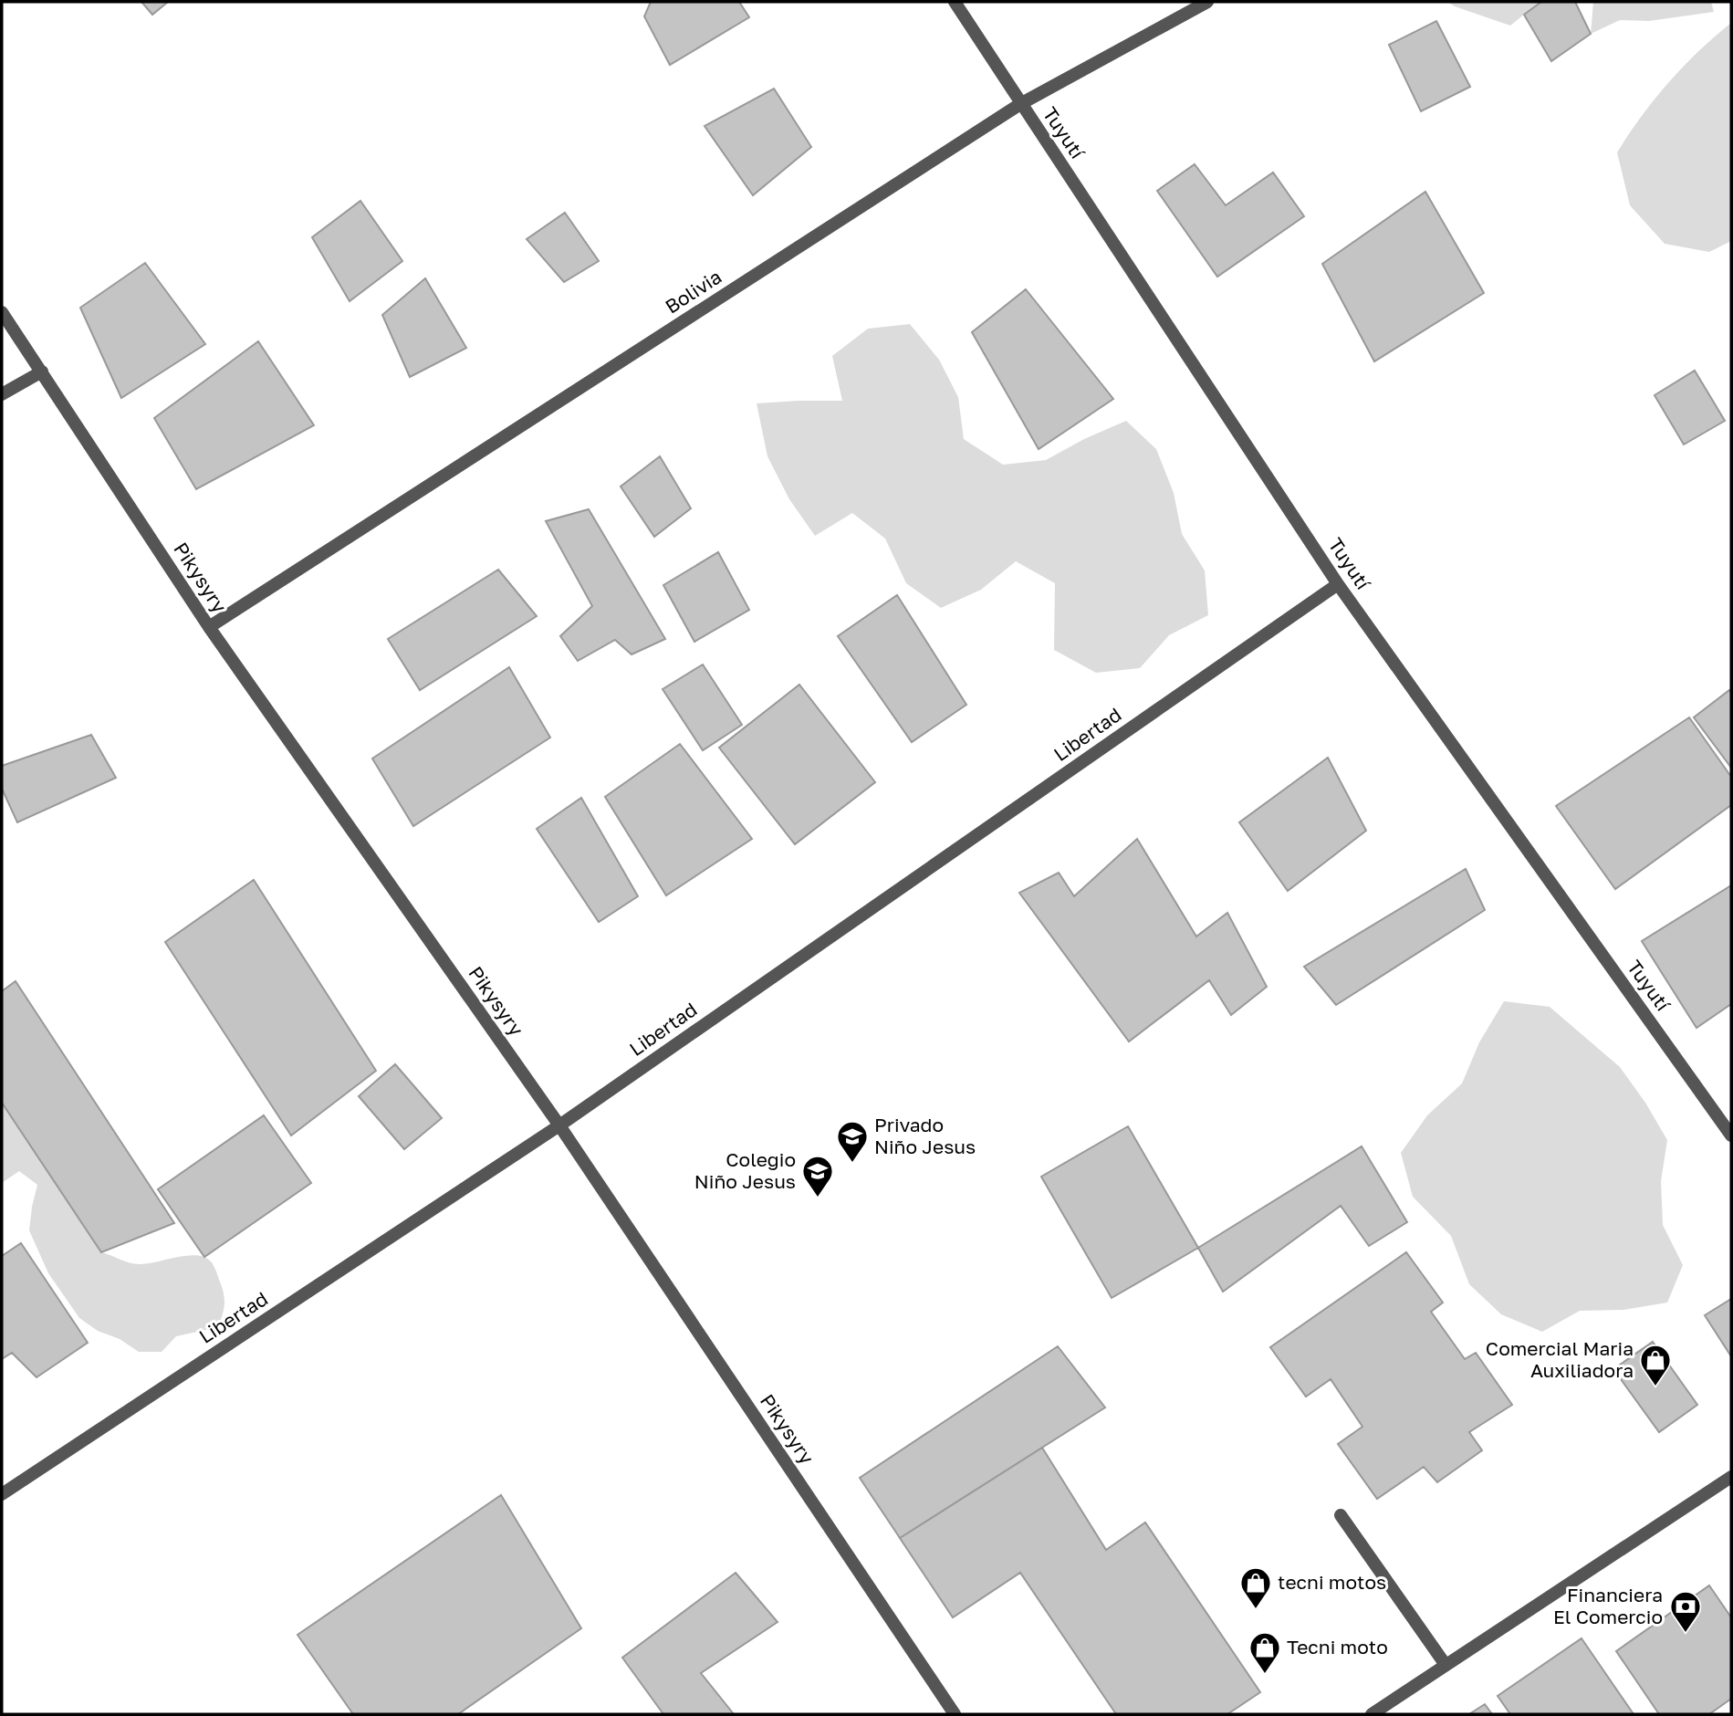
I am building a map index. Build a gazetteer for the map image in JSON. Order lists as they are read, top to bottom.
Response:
{
  "streets": {
    "street": [
      "Tuyutí",
      "Bolivia",
      "Pikysyry",
      "Libertad"
    ]
  },
  "crossings": [
    ["Tuyutí", "Bolivia"],
    ["Tuyutí", "Libertad"],
    ["Bolivia", "Pikysyry"],
    ["Pikysyry", "Libertad"]
  ],
  "places": {
    "school or university": ["Privado Niño Jesus", "Colegio Niño Jesus"],
    "shop": ["Comercial Maria Auxiliadora", "tecni motos", "Tecni moto"],
    "bank": ["Financiera El Comercio"]
  }
}
